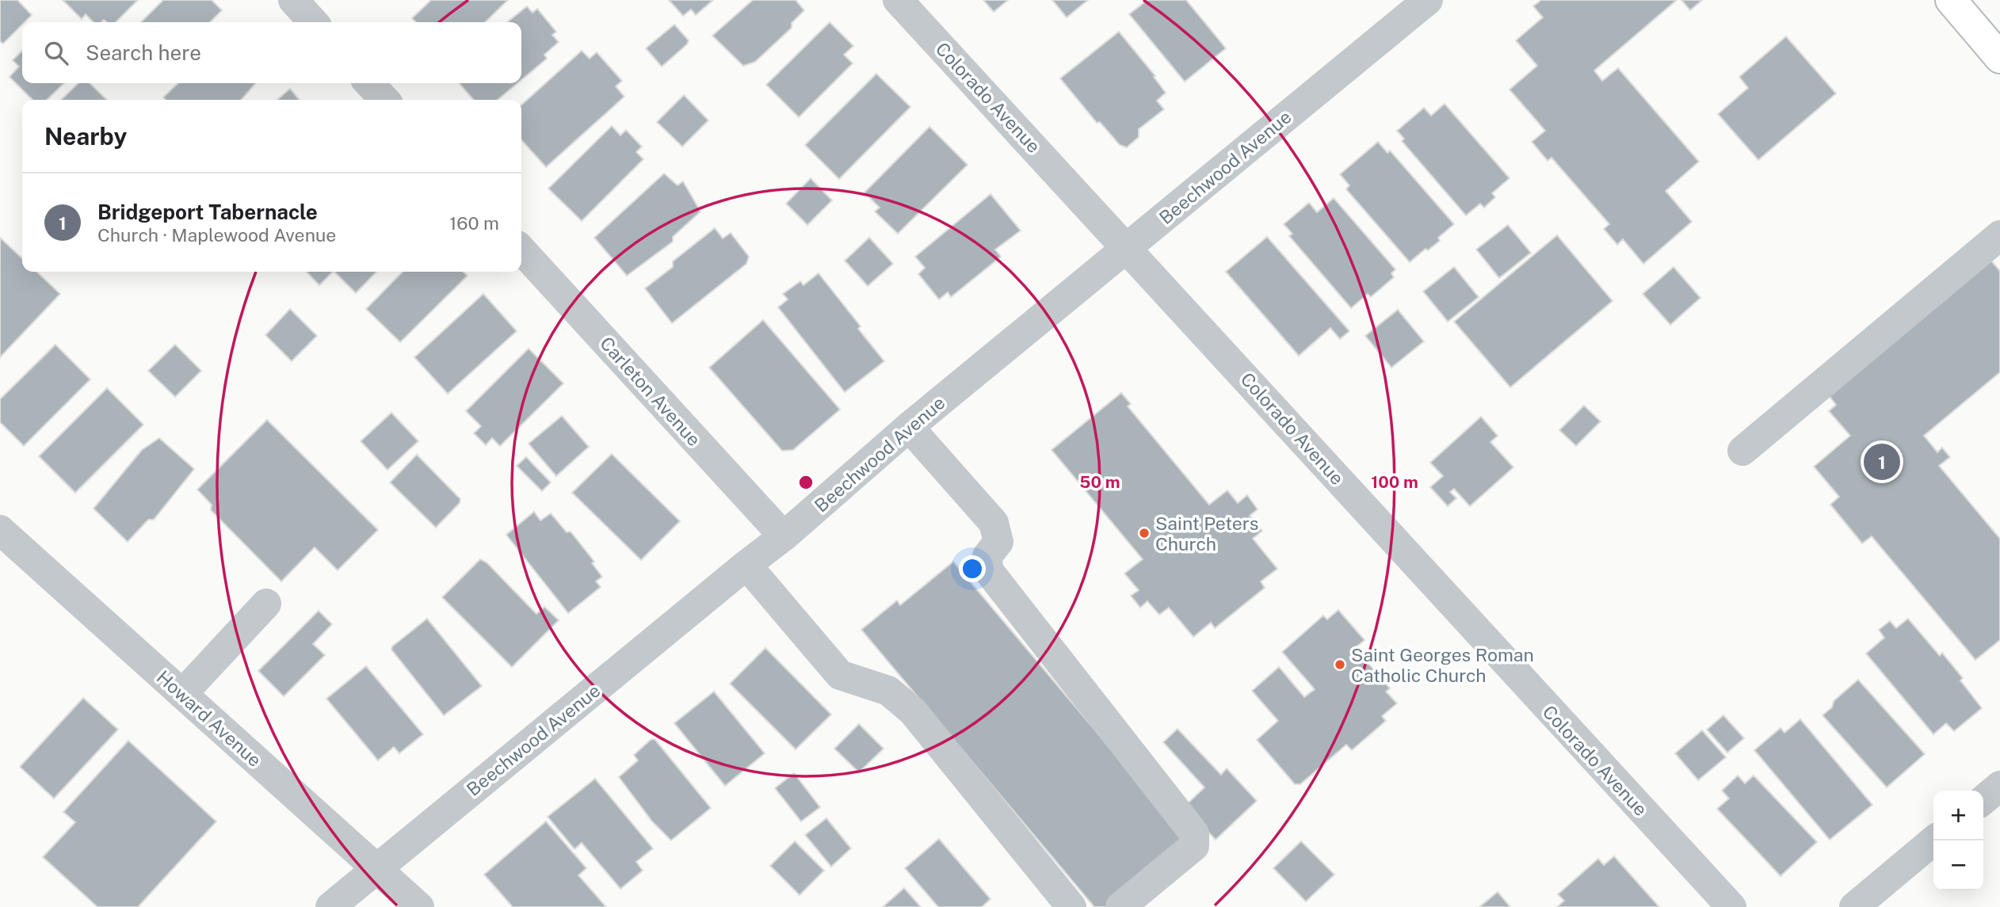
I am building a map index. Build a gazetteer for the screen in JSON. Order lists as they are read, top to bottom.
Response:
{
  "streets": {
    "street": [
      "Colorado Avenue",
      "Beechwood Avenue",
      "Carleton Avenue",
      "Howard Avenue"
    ]
  },
  "crossings": [
    ["Colorado Avenue", "Beechwood Avenue"],
    ["Beechwood Avenue", "Carleton Avenue"],
    ["Beechwood Avenue", "Howard Avenue"]
  ],
  "places": ["Saint Peters Church", "Saint Georges Roman Catholic Church"],
  "page": {
    "search": "Search here",
    "heading": "Nearby",
    "list": [
      {
        "mark": "1",
        "name": "Bridgeport Tabernacle",
        "note": "Church · Maplewood Avenue",
        "value": "160 m"
      }
    ],
    "pins": "1",
    "map_buttons": ["+", "−"]
  },
  "rings": ["50 m", "100 m"]
}
